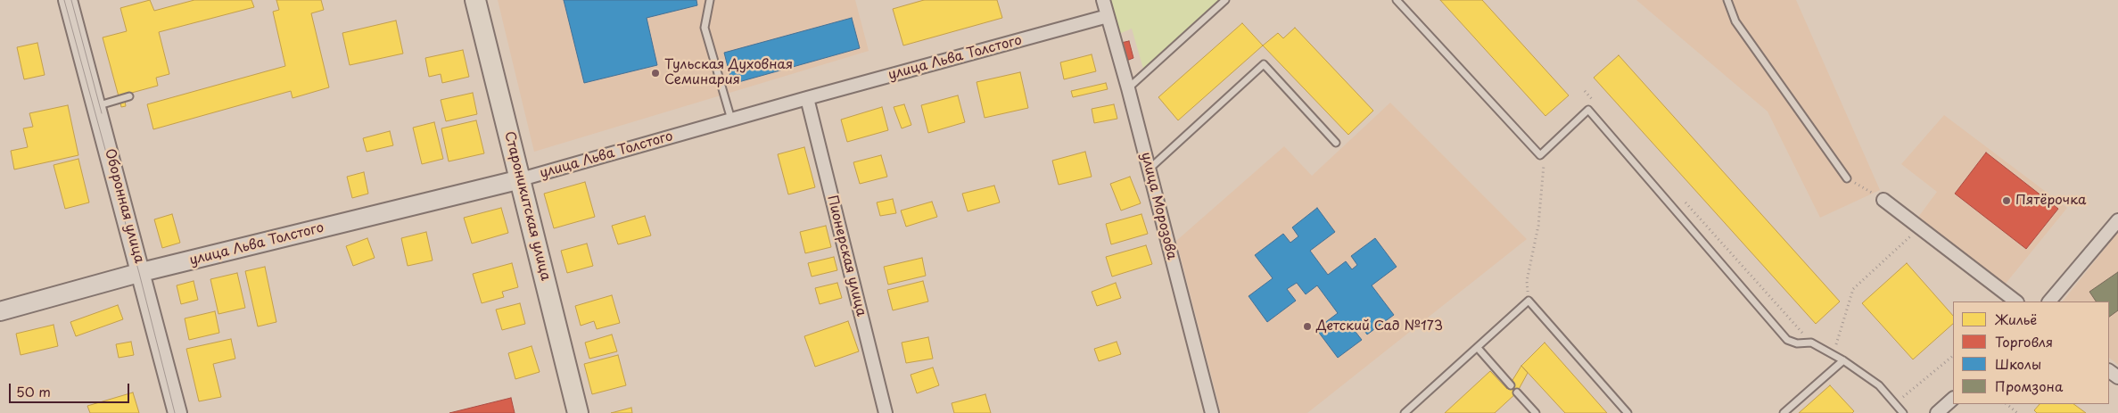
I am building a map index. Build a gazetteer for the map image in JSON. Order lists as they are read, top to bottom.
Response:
{
  "streets": {
    "main road": ["Староникитская улица"],
    "street": [
      "улица Льва Толстого",
      "Оборонная улица",
      "улица Морозова",
      "Пионерская улица"
    ]
  },
  "crossings": [
    ["улица Льва Толстого", "Оборонная улица"],
    ["улица Льва Толстого", "Староникитская улица"],
    ["улица Льва Толстого", "улица Морозова"],
    ["улица Льва Толстого", "Пионерская улица"]
  ],
  "places": ["Тульская Духовная Семинария", "Пятёрочка", "Детский Сад №173"],
  "legend": [
    "Жильё",
    "Торговля",
    "Школы",
    "Промзона"
  ],
  "scale_bar": "50 m"
}
